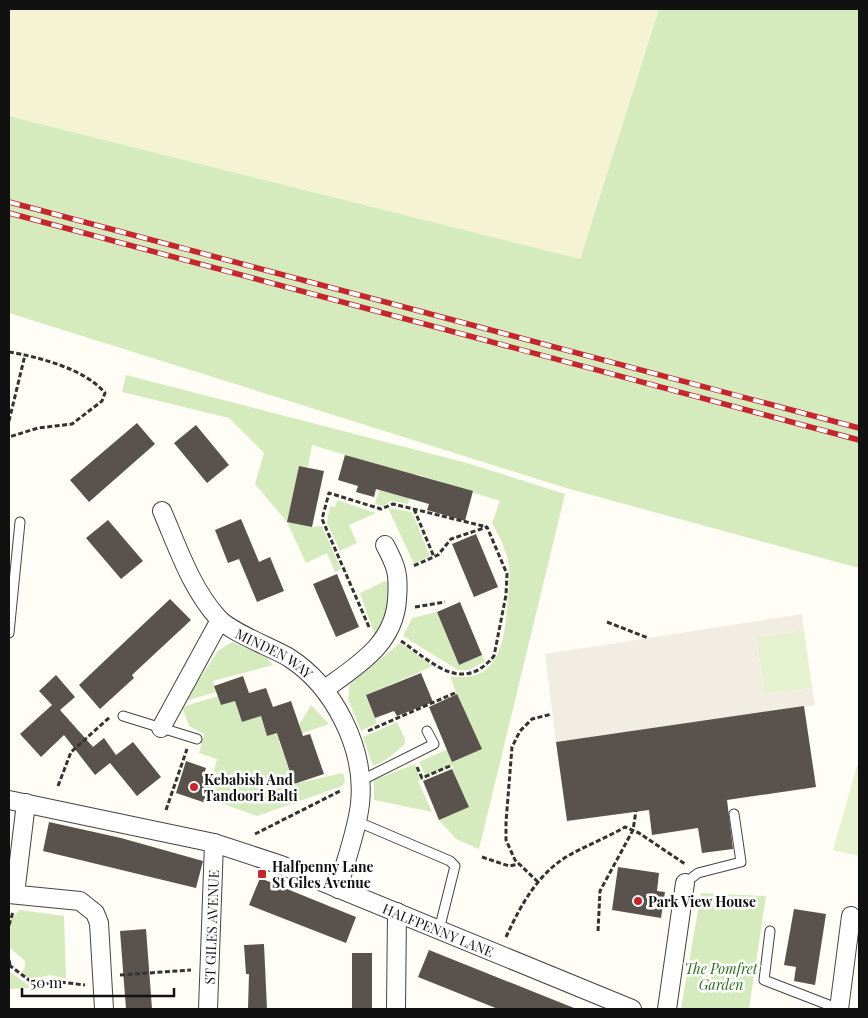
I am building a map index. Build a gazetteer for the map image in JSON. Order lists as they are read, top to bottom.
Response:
{
  "streets": {
    "street": ["MINDEN WAY", "ST GILES AVENUE", "HALFPENNY LANE"]
  },
  "crossings": [
    ["MINDEN WAY", "HALFPENNY LANE"],
    ["ST GILES AVENUE", "HALFPENNY LANE"]
  ],
  "parks": ["The Pomfret Garden"],
  "places": {
    "other": ["Kebabish And Tandoori Balti", "Park View House"],
    "transit": ["Halfpenny Lane St Giles Avenue"]
  },
  "scale_bar": "50 m"
}
